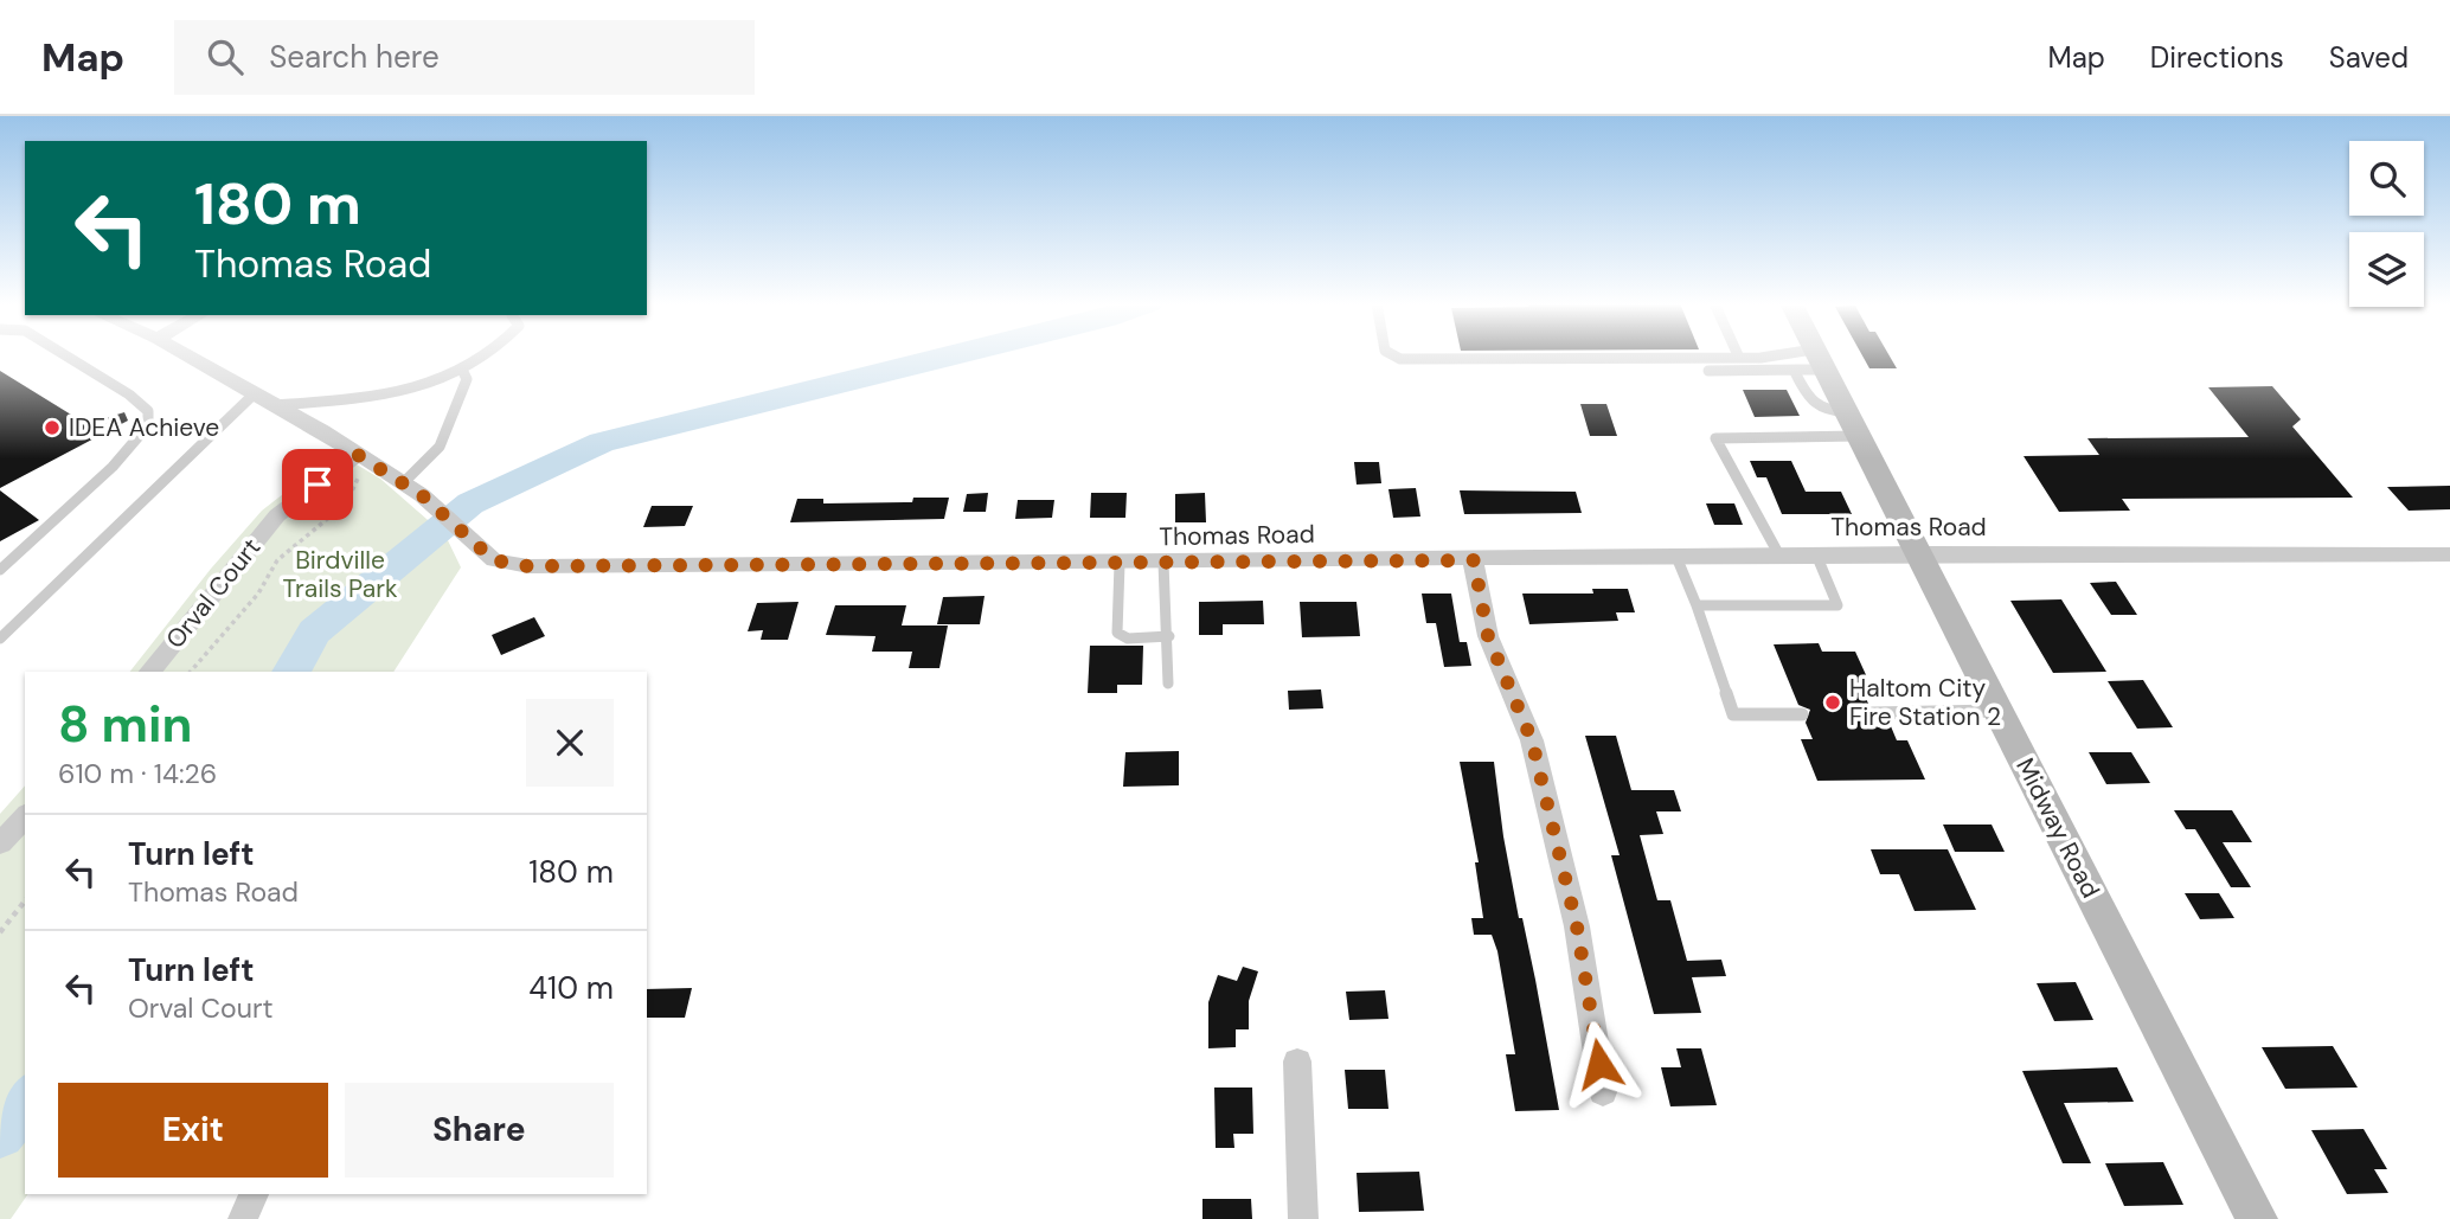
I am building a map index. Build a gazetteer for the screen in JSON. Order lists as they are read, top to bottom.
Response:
{
  "streets": {
    "main road": ["Midway Road"],
    "street": ["Thomas Road", "Orval Court"]
  },
  "crossings": [
    ["Thomas Road", "Orval Court"],
    ["Thomas Road", "Midway Road"]
  ],
  "parks": ["Birdville Trails Park"],
  "places": ["IDEA Achieve", "Haltom City Fire Station 2"],
  "page": {
    "header": "Map",
    "search": "Search here",
    "nav": ["Map", "Directions", "Saved"],
    "turn": ["180 m", "Thomas Road"],
    "heading": ["8 min", "610 m · 14:26"],
    "list": [
      {
        "name": "Turn left",
        "note": "Thomas Road",
        "value": "180 m"
      },
      {
        "name": "Turn left",
        "note": "Orval Court",
        "value": "410 m"
      }
    ],
    "buttons": ["Exit", "Share"]
  }
}
